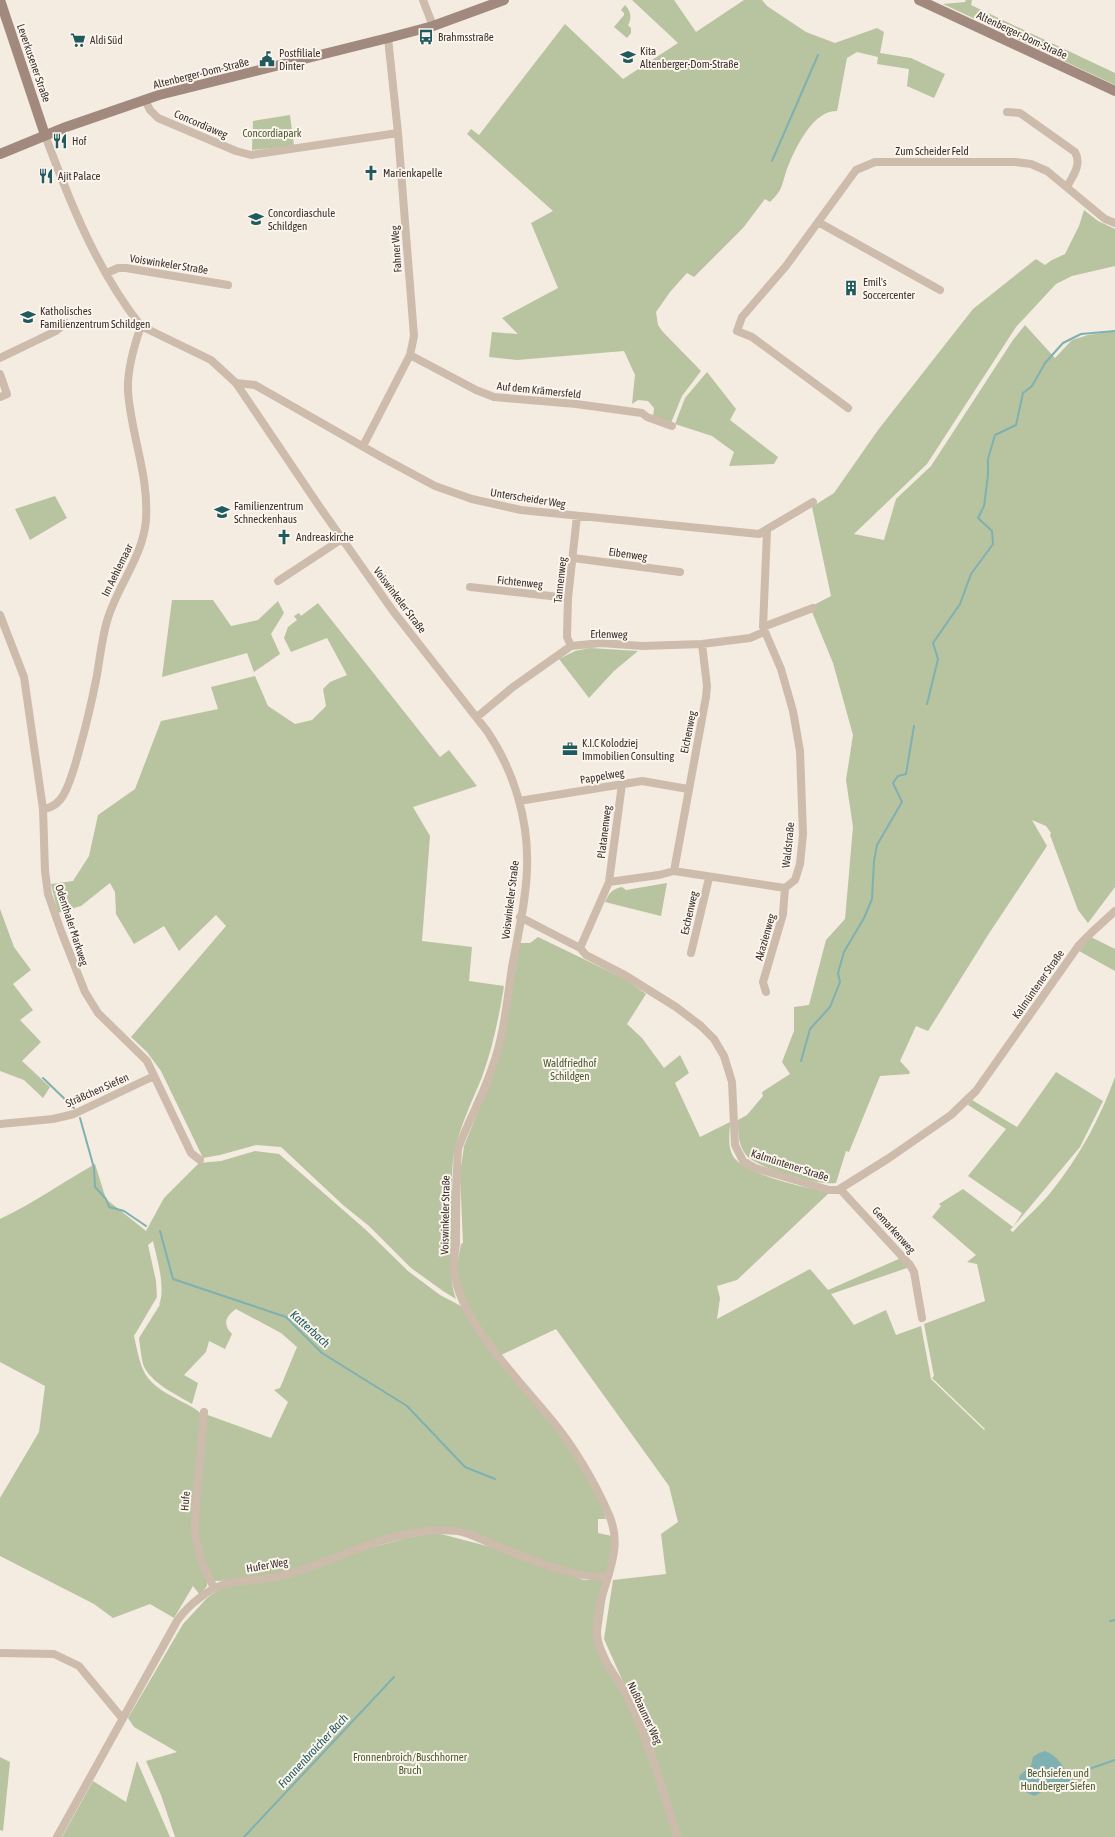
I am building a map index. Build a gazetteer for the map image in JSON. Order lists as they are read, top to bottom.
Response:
{
  "streets": {
    "main road": ["Altenberger-Dom-Straße", "Leverkusener Straße"],
    "street": [
      "Concordiaweg",
      "Zum Scheider Feld",
      "Fahner Weg",
      "Voiswinkeler Straße",
      "Auf dem Krämersfeld",
      "Unterscheider Weg",
      "Eibenweg",
      "Im Aehlemaar",
      "Tannenweg",
      "Fichtenweg",
      "Erlenweg",
      "Eichenweg",
      "Pappelweg",
      "Platanenweg",
      "Waldstraße",
      "Eschenweg",
      "Odenthaler Markweg",
      "Akazienweg",
      "Kalmüntener Straße",
      "Sträßchen Siefen",
      "Gemarkenweg",
      "Hufe",
      "Hufer Weg",
      "Nußbaumer Weg"
    ]
  },
  "crossings": [
    ["Altenberger-Dom-Straße", "Leverkusener Straße"],
    ["Altenberger-Dom-Straße", "Concordiaweg"],
    ["Altenberger-Dom-Straße", "Fahner Weg"],
    ["Concordiaweg", "Fahner Weg"],
    ["Fahner Weg", "Auf dem Krämersfeld"],
    ["Fahner Weg", "Unterscheider Weg"],
    ["Voiswinkeler Straße", "Unterscheider Weg"],
    ["Voiswinkeler Straße", "Im Aehlemaar"],
    ["Voiswinkeler Straße", "Erlenweg"],
    ["Voiswinkeler Straße", "Pappelweg"],
    ["Voiswinkeler Straße", "Kalmüntener Straße"],
    ["Voiswinkeler Straße", "Hufer Weg"],
    ["Voiswinkeler Straße", "Nußbaumer Weg"],
    ["Unterscheider Weg", "Tannenweg"],
    ["Unterscheider Weg", "Waldstraße"],
    ["Eibenweg", "Tannenweg"],
    ["Im Aehlemaar", "Odenthaler Markweg"],
    ["Tannenweg", "Fichtenweg"],
    ["Tannenweg", "Erlenweg"],
    ["Erlenweg", "Eichenweg"],
    ["Erlenweg", "Waldstraße"],
    ["Eichenweg", "Pappelweg"],
    ["Pappelweg", "Platanenweg"],
    ["Waldstraße", "Akazienweg"],
    ["Odenthaler Markweg", "Sträßchen Siefen"],
    ["Kalmüntener Straße", "Gemarkenweg"],
    ["Hufe", "Hufer Weg"],
    ["Hufer Weg", "Nußbaumer Weg"]
  ],
  "water": ["Katterbach", "Fronnenbroicher Bach"],
  "parks": [
    "Concordiapark",
    "Waldfriedhof Schildgen",
    "Fronnenbroich/Buschhorner Bruch",
    "Bechsiefen und Hundberger Siefen"
  ],
  "places": {
    "bus stop": ["Brahmsstraße"],
    "supermarket": ["Aldi Süd"],
    "school or university": [
      "Kita Altenberger-Dom-Straße",
      "Concordiaschule Schildgen",
      "Katholisches Familienzentrum Schildgen",
      "Familienzentrum Schneckenhaus"
    ],
    "public building": ["Postfiliale Dinter"],
    "restaurant": ["Hof", "Ajit Palace"],
    "church": ["Marienkapelle", "Andreaskirche"],
    "building": ["Emil's Soccercenter"],
    "office": ["K.I.C Kolodziej Immobilien Consulting"]
  }
}
